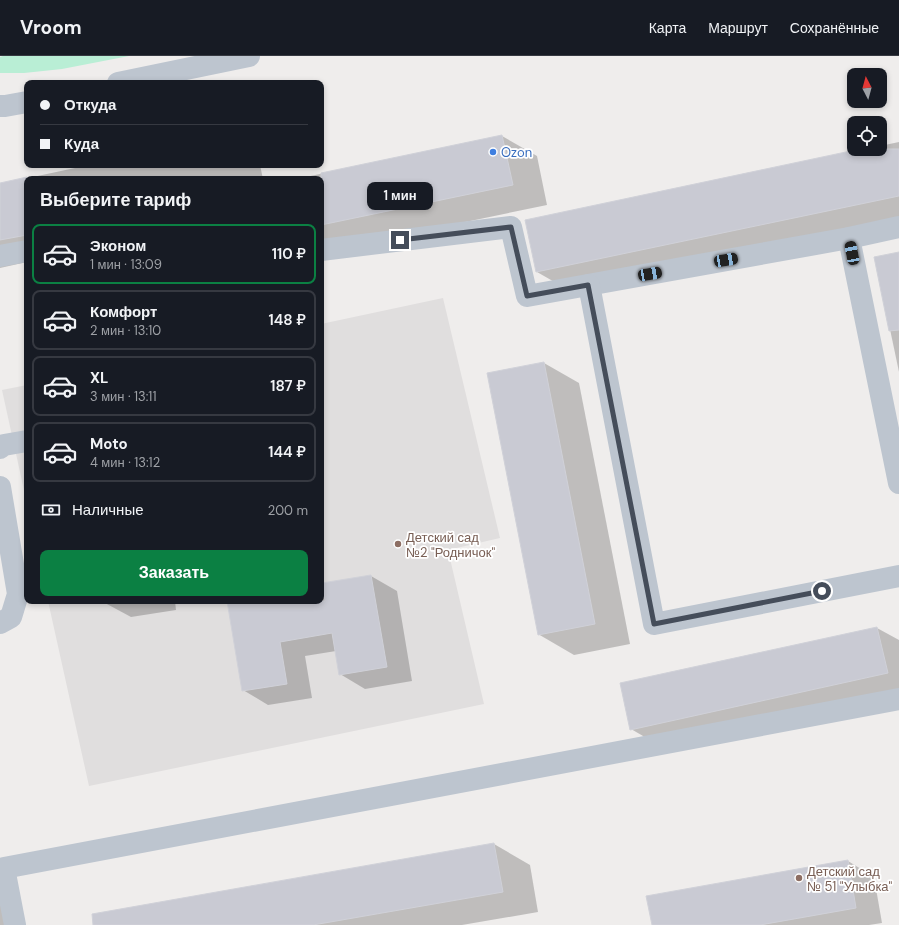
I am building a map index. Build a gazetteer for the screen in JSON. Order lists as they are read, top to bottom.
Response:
{
  "places": ["Ozon", "Детский сад №2 \"Родничок\"", "Детский сад № 51 \"Улыбка\""],
  "north": "top",
  "page": {
    "header": "Vroom",
    "nav": ["Карта", "Маршрут", "Сохранённые"],
    "banner": ["Откуда", "Куда"],
    "heading": "Выберите тариф",
    "bubble": "1 мин",
    "list": [
      {
        "name": "Эконом",
        "note": "1 мин · 13:09",
        "value": "110 ₽"
      },
      {
        "name": "Комфорт",
        "note": "2 мин · 13:10",
        "value": "148 ₽"
      },
      {
        "name": "XL",
        "note": "3 мин · 13:11",
        "value": "187 ₽"
      },
      {
        "name": "Moto",
        "note": "4 мин · 13:12",
        "value": "144 ₽"
      }
    ],
    "pay": ["Наличные", "200 m"],
    "buttons": "Заказать"
  }
}
